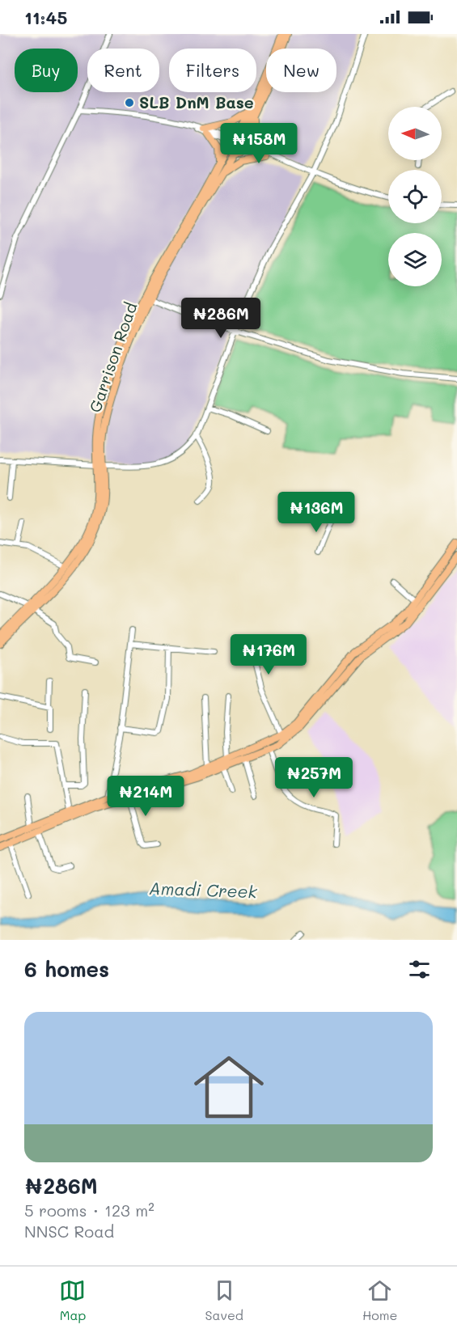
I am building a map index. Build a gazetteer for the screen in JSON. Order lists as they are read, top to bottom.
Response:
{
  "streets": {
    "main road": ["Garrison Road"]
  },
  "water": ["Amadi Creek"],
  "places": ["SLB DnM Base"],
  "north": "left",
  "page": {
    "status": "11:45",
    "chip": [
      "Buy",
      "Rent",
      "Filters",
      "New"
    ],
    "price": [
      "₦158M",
      "₦286M",
      "₦136M",
      "₦176M",
      "₦257M",
      "₦214M"
    ],
    "heading": "6 homes",
    "list": [
      {
        "name": "₦286M",
        "note": "5 rooms · 123 m² · NNSC Road"
      }
    ],
    "tabs": ["Map", "Saved", "Home"]
  }
}
